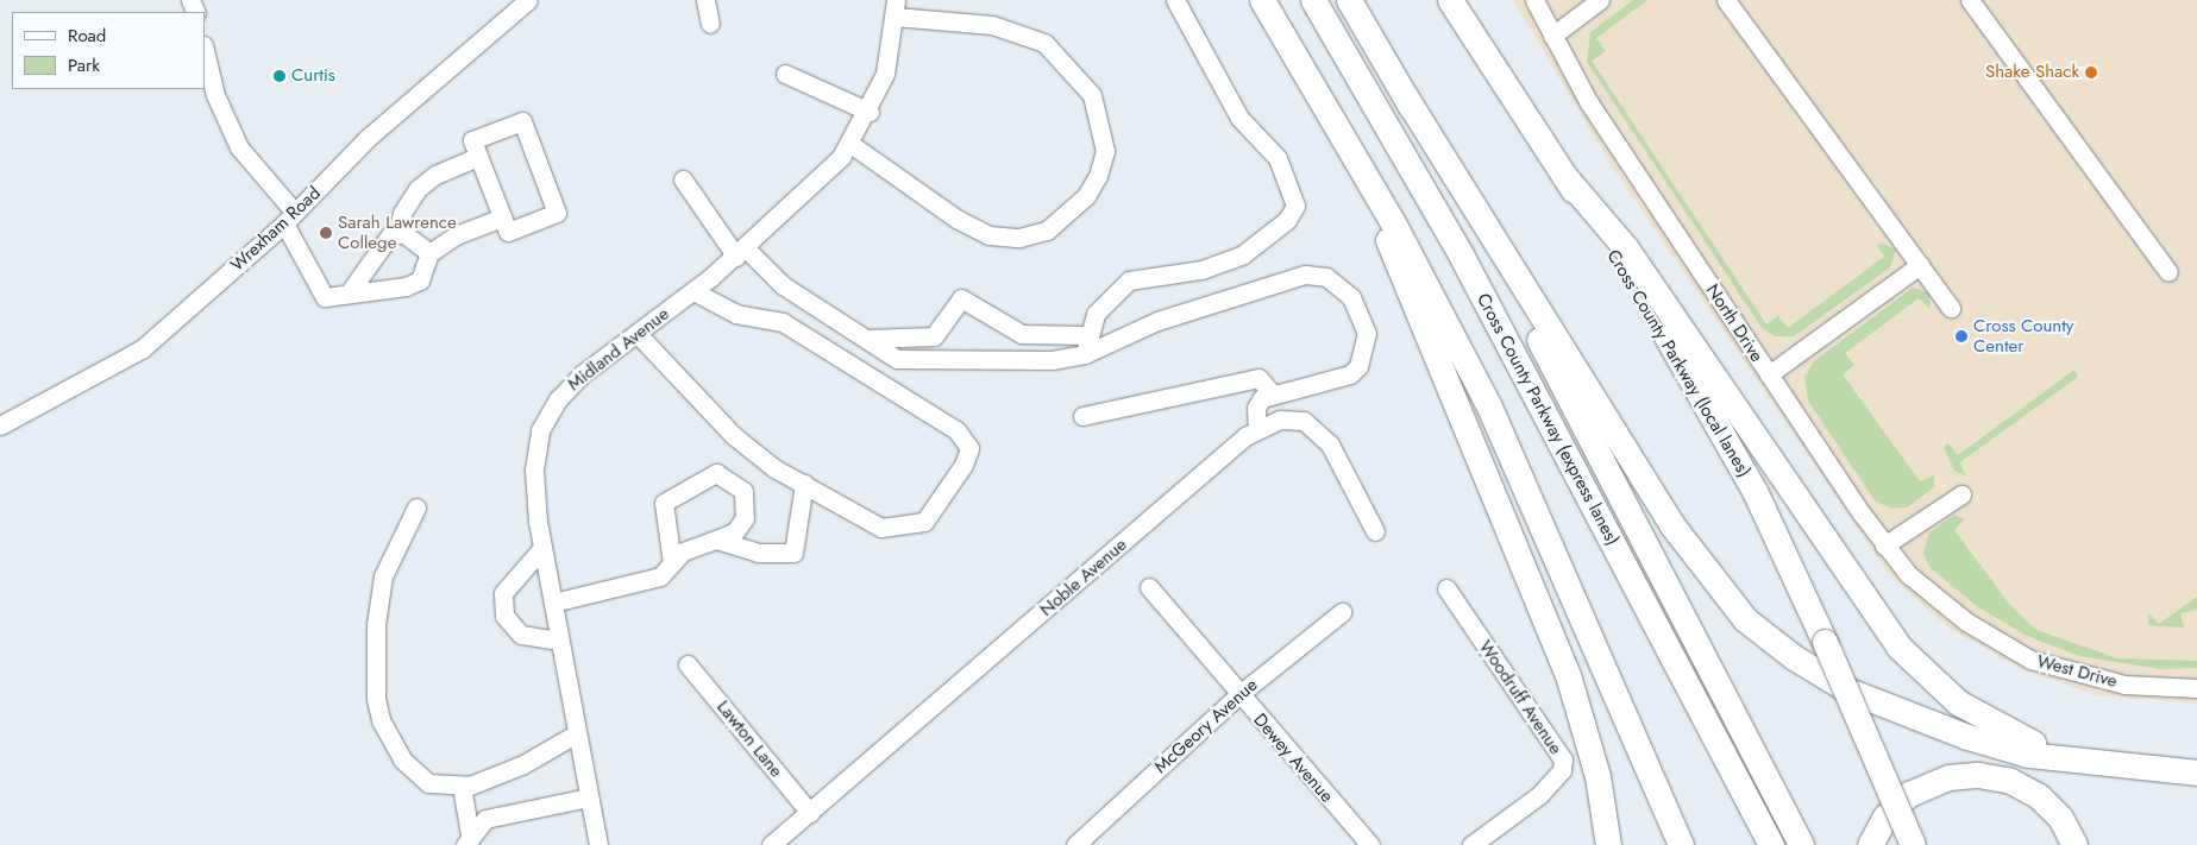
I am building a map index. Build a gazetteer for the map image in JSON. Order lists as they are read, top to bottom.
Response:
{
  "streets": {
    "highway": ["Cross County Parkway (local lanes)", "Cross County Parkway (express lanes)"],
    "street": [
      "Wrexham Road",
      "North Drive",
      "Midland Avenue",
      "Noble Avenue",
      "West Drive",
      "Woodruff Avenue",
      "McGeory Avenue",
      "Lawton Lane",
      "Dewey Avenue"
    ]
  },
  "crossings": [
    ["North Drive", "West Drive"],
    ["Noble Avenue", "Lawton Lane"],
    ["McGeory Avenue", "Dewey Avenue"]
  ],
  "places": [
    "Shake Shack",
    "Curtis",
    "Sarah Lawrence College",
    "Cross County Center"
  ],
  "legend": ["Road", "Park"]
}
